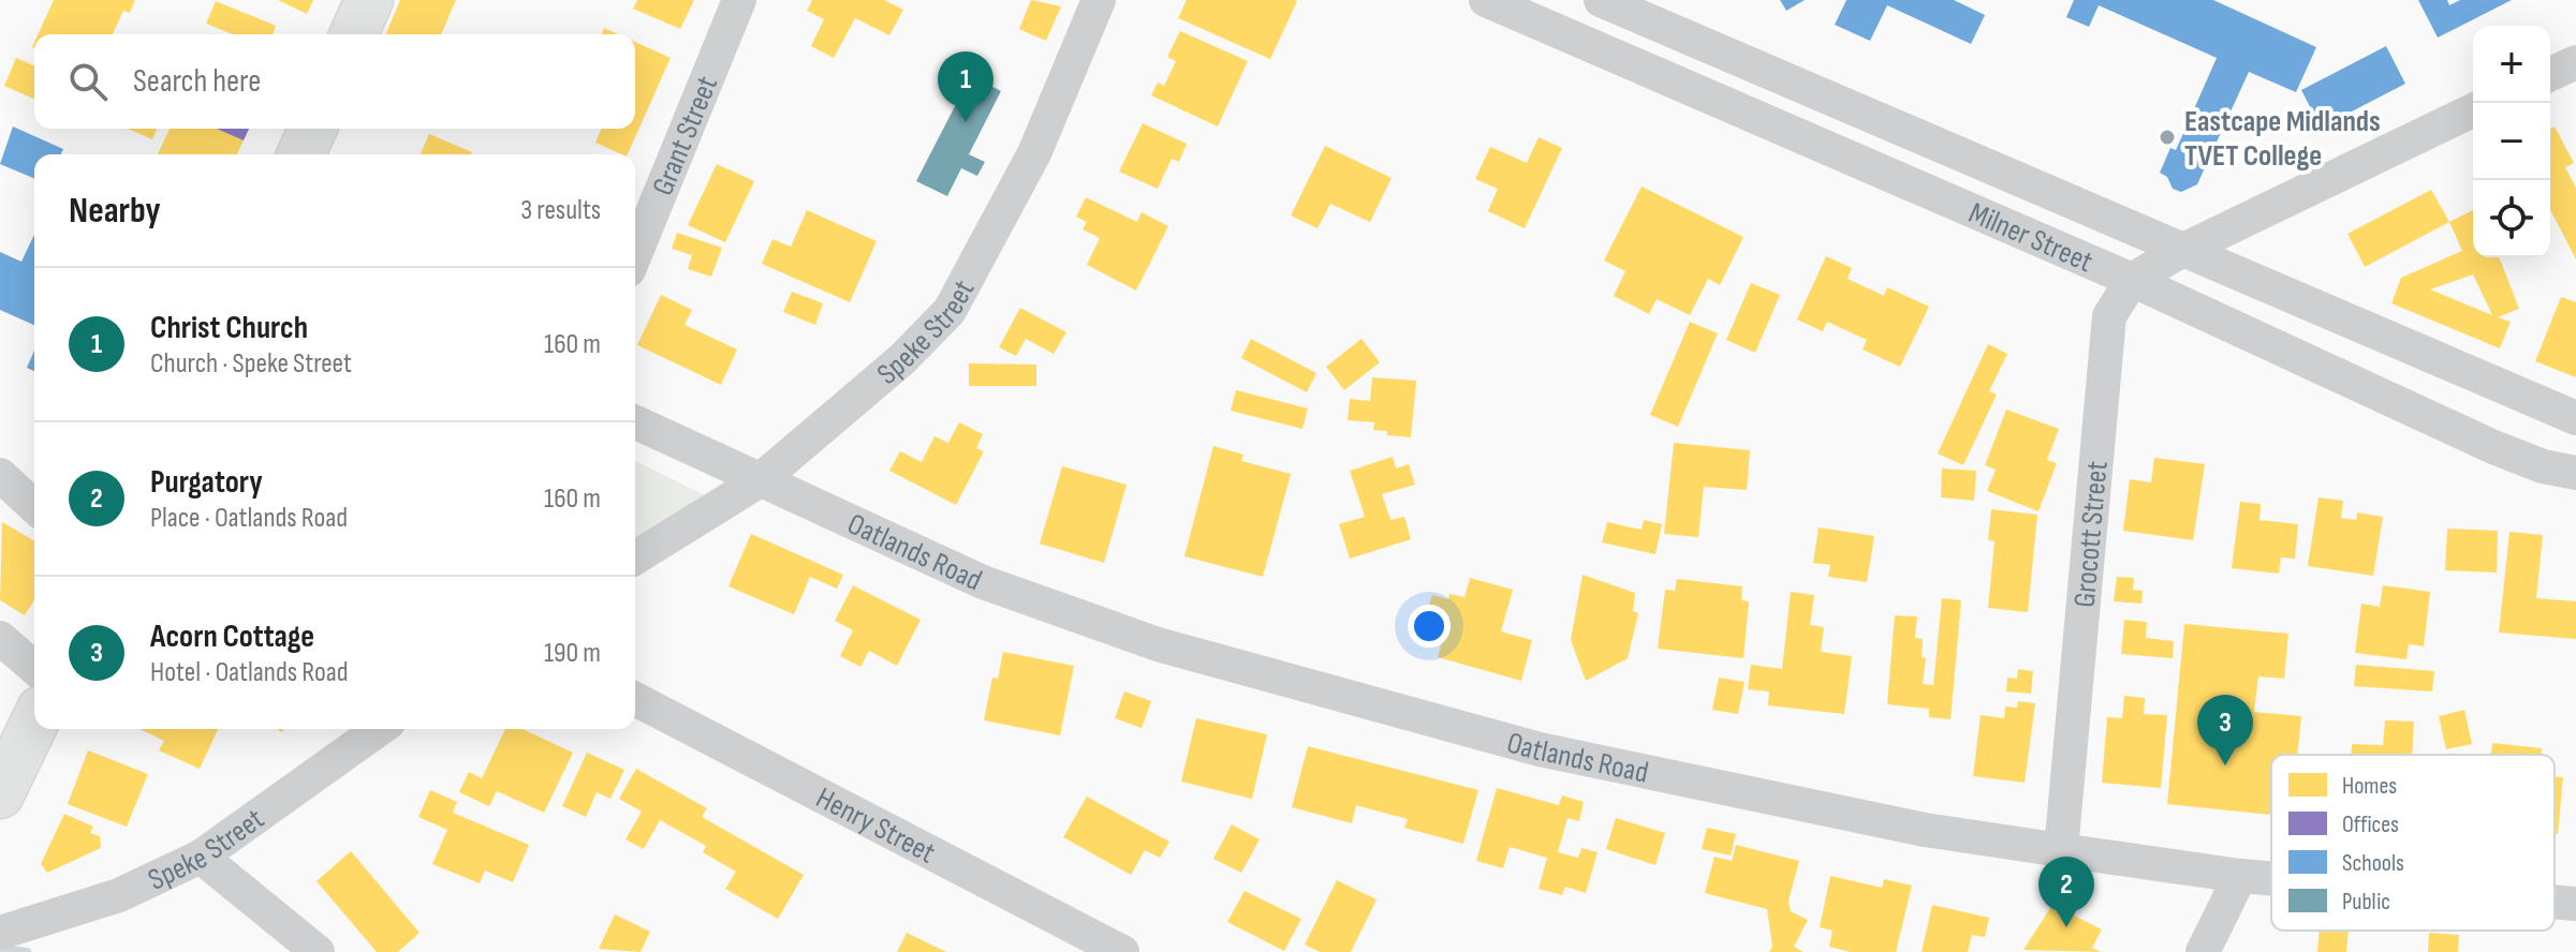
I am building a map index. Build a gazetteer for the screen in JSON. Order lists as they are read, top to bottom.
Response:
{
  "streets": {
    "street": [
      "Grant Street",
      "Milner Street",
      "Speke Street",
      "Grocott Street",
      "Oatlands Road",
      "Henry Street"
    ]
  },
  "crossings": [
    ["Milner Street", "Grocott Street"],
    ["Speke Street", "Oatlands Road"],
    ["Grocott Street", "Oatlands Road"]
  ],
  "places": ["Eastcape Midlands TVET College"],
  "legend": [
    "Homes",
    "Offices",
    "Schools",
    "Public"
  ],
  "page": {
    "map_buttons": ["+", "−"],
    "search": "Search here",
    "pins": ["1", "3", "2"],
    "heading": ["Nearby", "3 results"],
    "list": [
      {
        "mark": "1",
        "name": "Christ Church",
        "note": "Church · Speke Street",
        "value": "160 m"
      },
      {
        "mark": "2",
        "name": "Purgatory",
        "note": "Place · Oatlands Road",
        "value": "160 m"
      },
      {
        "mark": "3",
        "name": "Acorn Cottage",
        "note": "Hotel · Oatlands Road",
        "value": "190 m"
      }
    ]
  }
}
